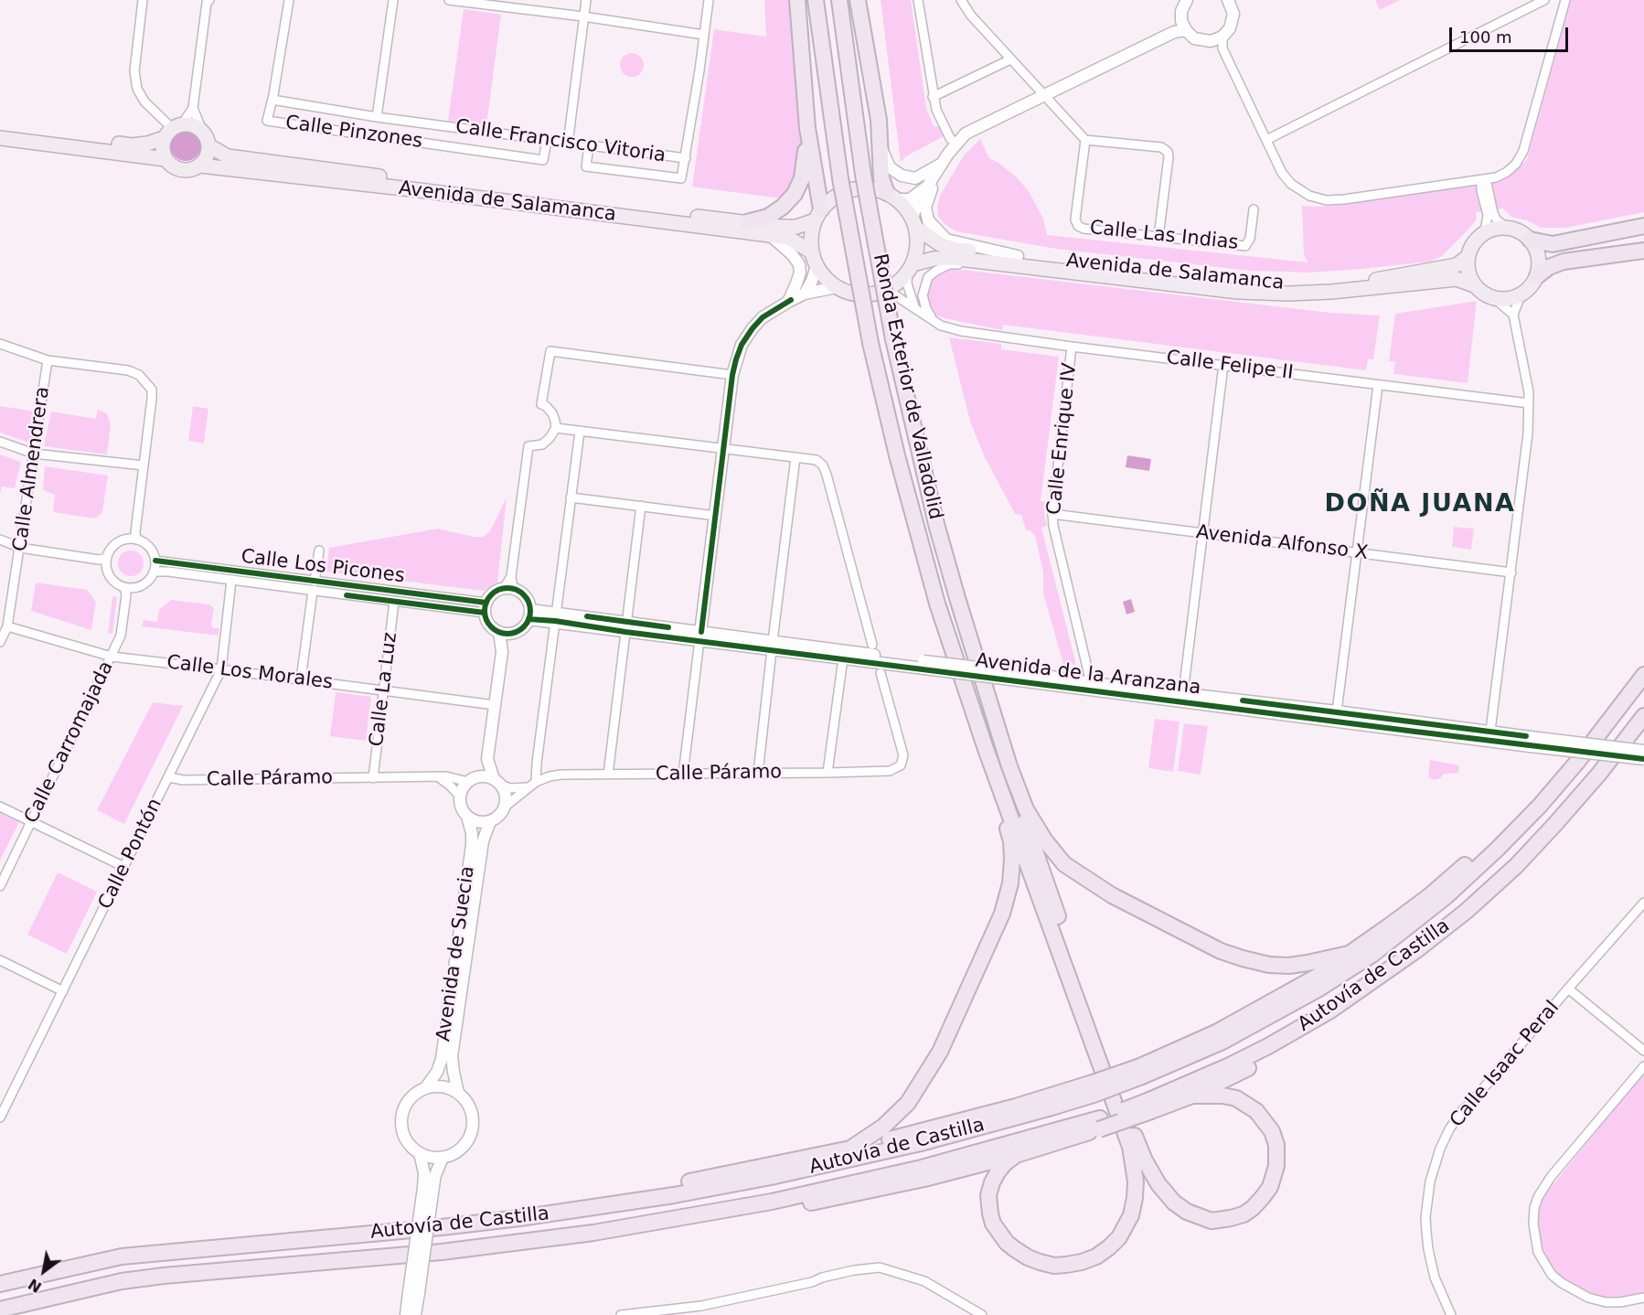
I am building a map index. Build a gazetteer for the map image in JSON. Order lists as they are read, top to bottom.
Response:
{
  "streets": {
    "highway": ["Avenida de Salamanca", "Ronda Exterior de Valladolid", "Autovía de Castilla"],
    "street": [
      "Calle Pinzones",
      "Calle Francisco Vitoria",
      "Calle Las Indias",
      "Calle Felipe II",
      "Calle Enrique IV",
      "Calle Almendrera",
      "Avenida Alfonso X",
      "Calle Los Picones",
      "Calle Los Morales",
      "Avenida de la Aranzana",
      "Calle La Luz",
      "Calle Carromajada",
      "Calle Páramo",
      "Calle Pontón",
      "Avenida de Suecia",
      "Calle Isaac Peral"
    ]
  },
  "crossings": [
    ["Calle Pinzones", "Calle Francisco Vitoria"],
    ["Avenida de Salamanca", "Calle Felipe II"],
    ["Calle Felipe II", "Calle Enrique IV"],
    ["Calle Enrique IV", "Avenida Alfonso X"],
    ["Calle Enrique IV", "Avenida de la Aranzana"],
    ["Calle Almendrera", "Calle Los Morales"],
    ["Calle Los Picones", "Avenida de la Aranzana"],
    ["Calle Los Picones", "Calle La Luz"],
    ["Calle Los Picones", "Calle Carromajada"],
    ["Calle Los Picones", "Calle Pontón"],
    ["Calle Los Morales", "Calle La Luz"],
    ["Calle Los Morales", "Calle Carromajada"],
    ["Calle Los Morales", "Calle Pontón"],
    ["Calle La Luz", "Calle Páramo"],
    ["Calle Páramo", "Calle Pontón"],
    ["Calle Páramo", "Avenida de Suecia"]
  ],
  "districts": ["DOÑA JUANA"],
  "scale_bar": "100 m",
  "north": "bottom left"
}
